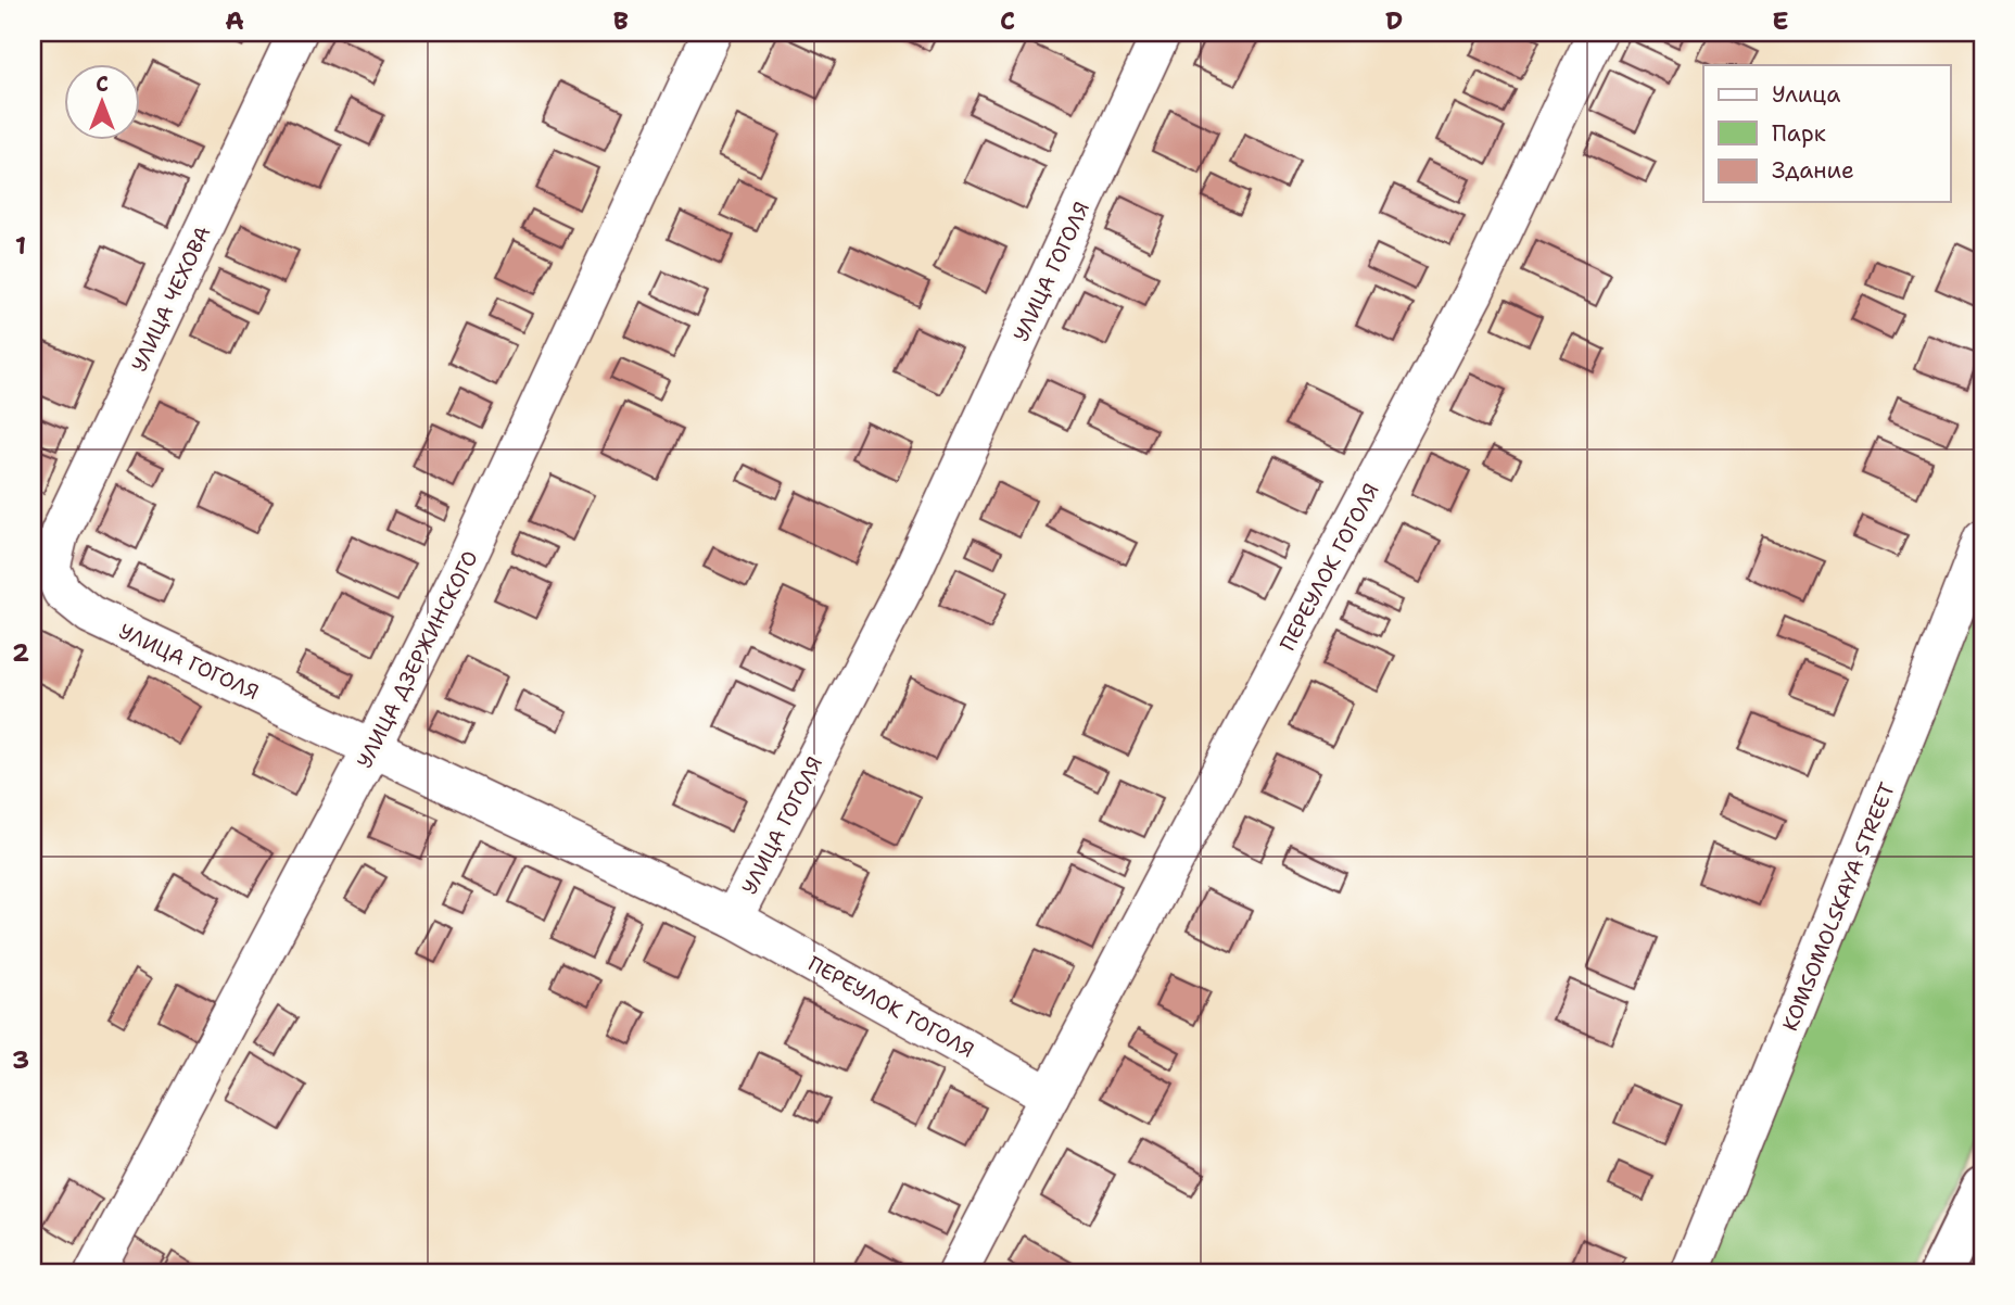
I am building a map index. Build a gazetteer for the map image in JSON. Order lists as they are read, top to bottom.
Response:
{
  "streets": {
    "street": [
      "УЛИЦА ГОГОЛЯ",
      "УЛИЦА ЧЕХОВА",
      "ПЕРЕУЛОК ГОГОЛЯ",
      "УЛИЦА ДЗЕРЖИНСКОГО",
      "KOMSOMOLSKAYA STREET"
    ]
  },
  "crossings": [
    ["УЛИЦА ГОГОЛЯ", "УЛИЦА ЧЕХОВА"],
    ["УЛИЦА ГОГОЛЯ", "ПЕРЕУЛОК ГОГОЛЯ"],
    ["УЛИЦА ГОГОЛЯ", "УЛИЦА ДЗЕРЖИНСКОГО"]
  ],
  "legend": ["Улица", "Парк", "Здание"],
  "north": "top",
  "grid": {
    "columns": [
      "A",
      "B",
      "C",
      "D",
      "E"
    ],
    "rows": ["1", "2", "3"]
  }
}
